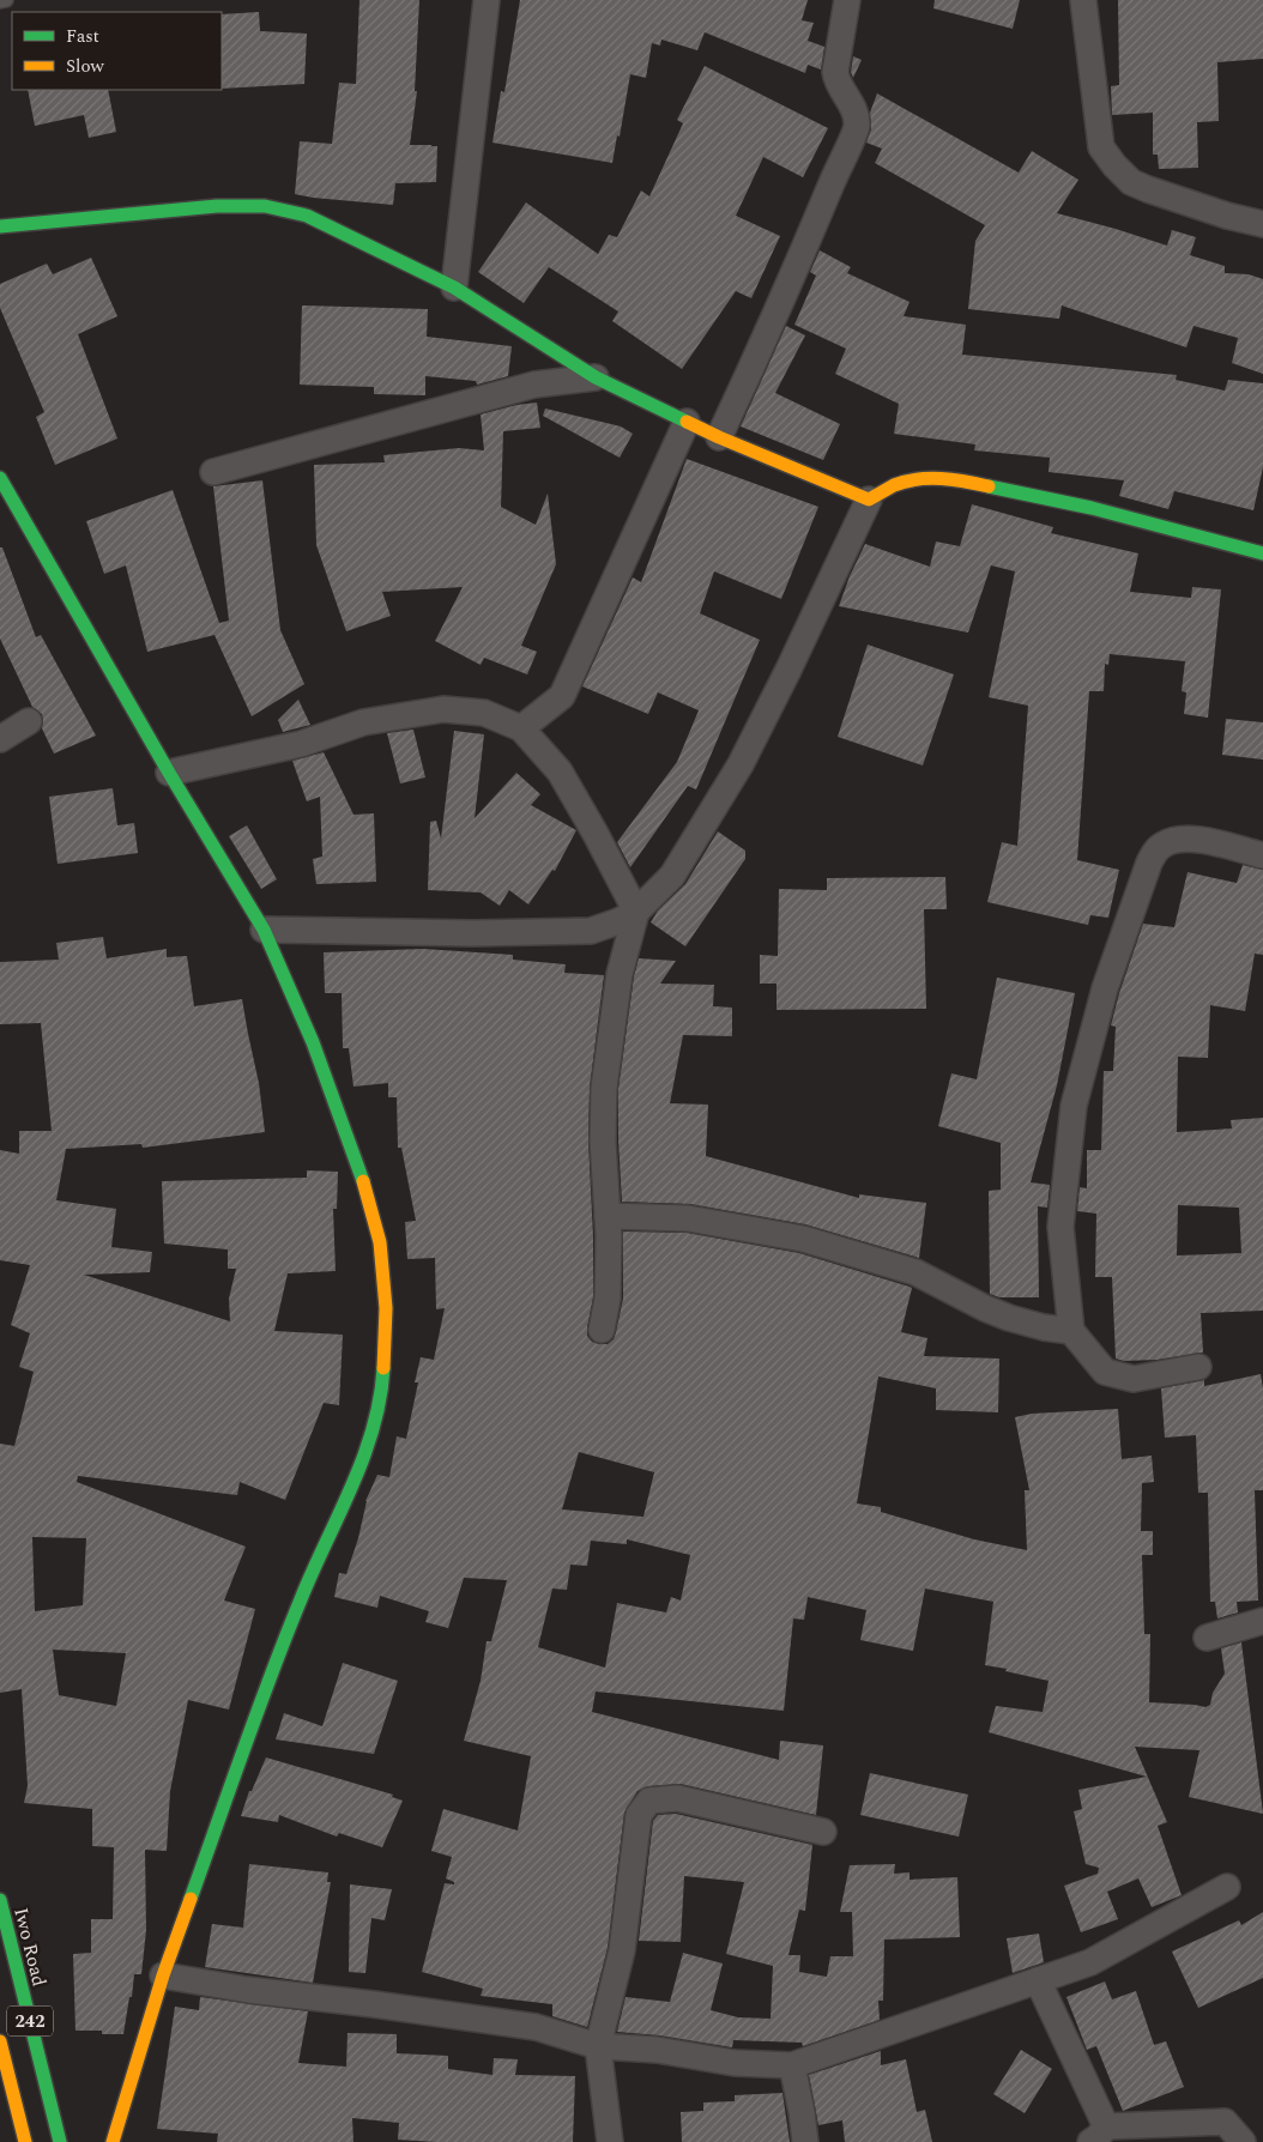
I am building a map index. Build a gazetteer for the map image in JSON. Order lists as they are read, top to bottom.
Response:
{
  "streets": {
    "street": ["Iwo Road", "242"]
  },
  "legend": ["Fast", "Slow"]
}
